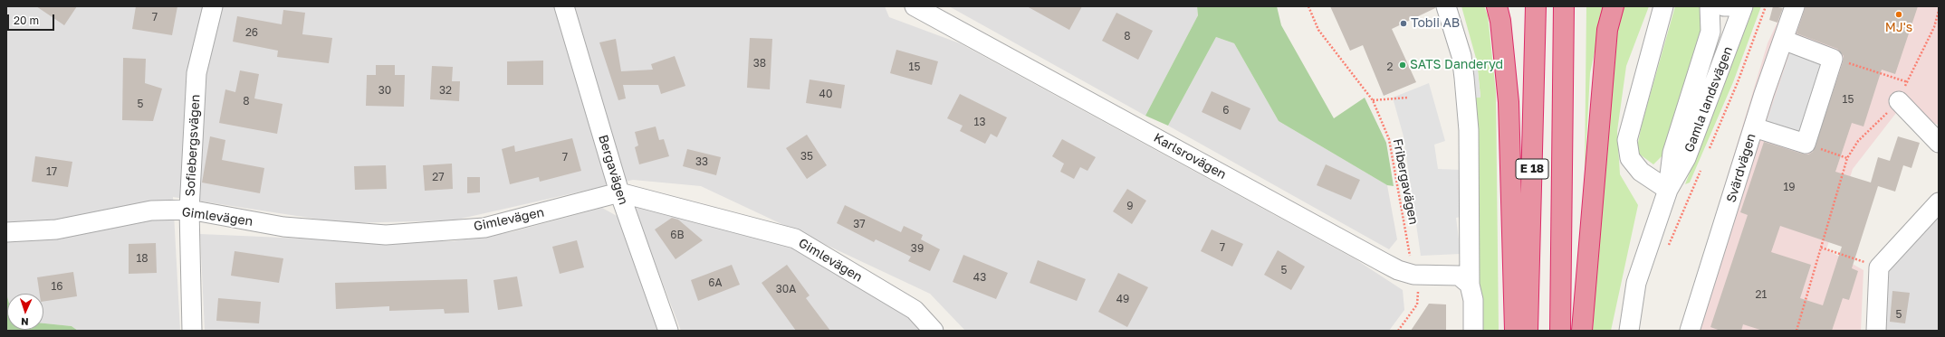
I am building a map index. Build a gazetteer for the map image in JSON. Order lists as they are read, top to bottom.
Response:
{
  "streets": {
    "highway": ["E 18"],
    "street": [
      "Gamla landsvägen",
      "Sofiebergsvägen",
      "Karlsrovägen",
      "Svärdvägen",
      "Bergavägen",
      "Gimlevägen"
    ],
    "path": ["Fribergavägen"]
  },
  "crossings": [
    ["Sofiebergsvägen", "Gimlevägen"],
    ["Karlsrovägen", "Fribergavägen"],
    ["Bergavägen", "Gimlevägen"]
  ],
  "places": ["MJ's", "Tobii AB", "SATS Danderyd"],
  "house_numbers": [
    "7",
    "26",
    "8",
    "38",
    "15",
    "2",
    "30",
    "32",
    "40",
    "15",
    "8",
    "5",
    "6",
    "13",
    "35",
    "7",
    "33",
    "17",
    "27",
    "19",
    "9",
    "37",
    "6B",
    "7",
    "39",
    "18",
    "5",
    "43",
    "6A",
    "16",
    "30A",
    "21",
    "49",
    "5"
  ],
  "scale_bar": "20 m",
  "north": "bottom"
}
